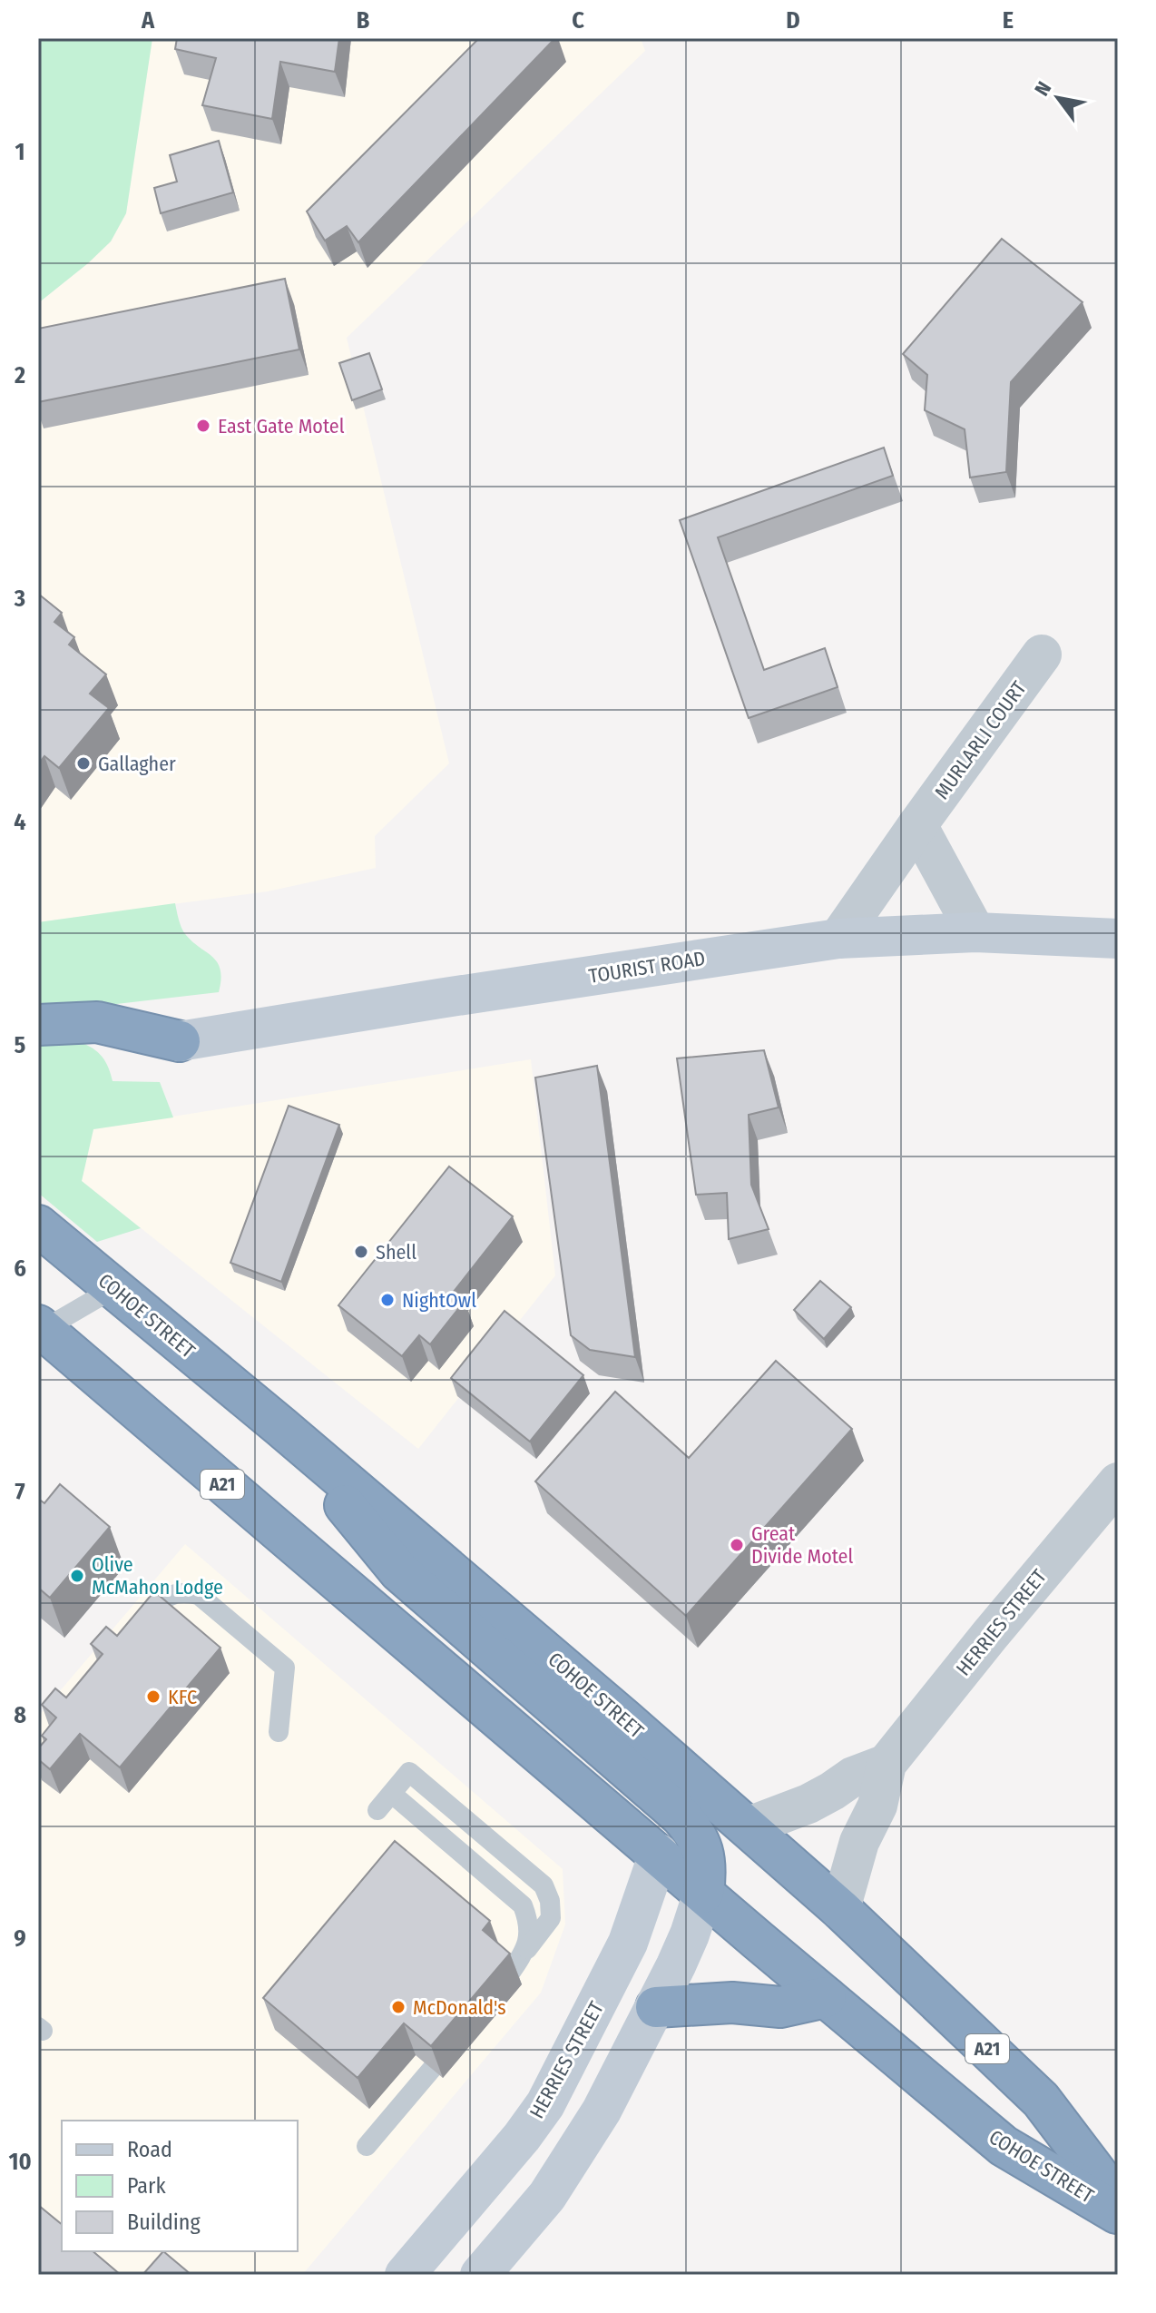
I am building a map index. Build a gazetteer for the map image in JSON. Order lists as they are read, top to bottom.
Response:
{
  "streets": {
    "highway": ["COHOE STREET", "A21"],
    "street": ["MURLARLI COURT", "TOURIST ROAD", "HERRIES STREET"]
  },
  "crossings": [
    ["MURLARLI COURT", "TOURIST ROAD"],
    ["COHOE STREET", "HERRIES STREET"]
  ],
  "places": [
    "East Gate Motel",
    "Gallagher",
    "Shell",
    "NightOwl",
    "Great Divide Motel",
    "Olive McMahon Lodge",
    "KFC",
    "McDonald's"
  ],
  "legend": ["Road", "Park", "Building"],
  "north": "top left",
  "grid": {
    "columns": [
      "A",
      "B",
      "C",
      "D",
      "E"
    ],
    "rows": [
      "1",
      "2",
      "3",
      "4",
      "5",
      "6",
      "7",
      "8",
      "9",
      "10"
    ]
  }
}
